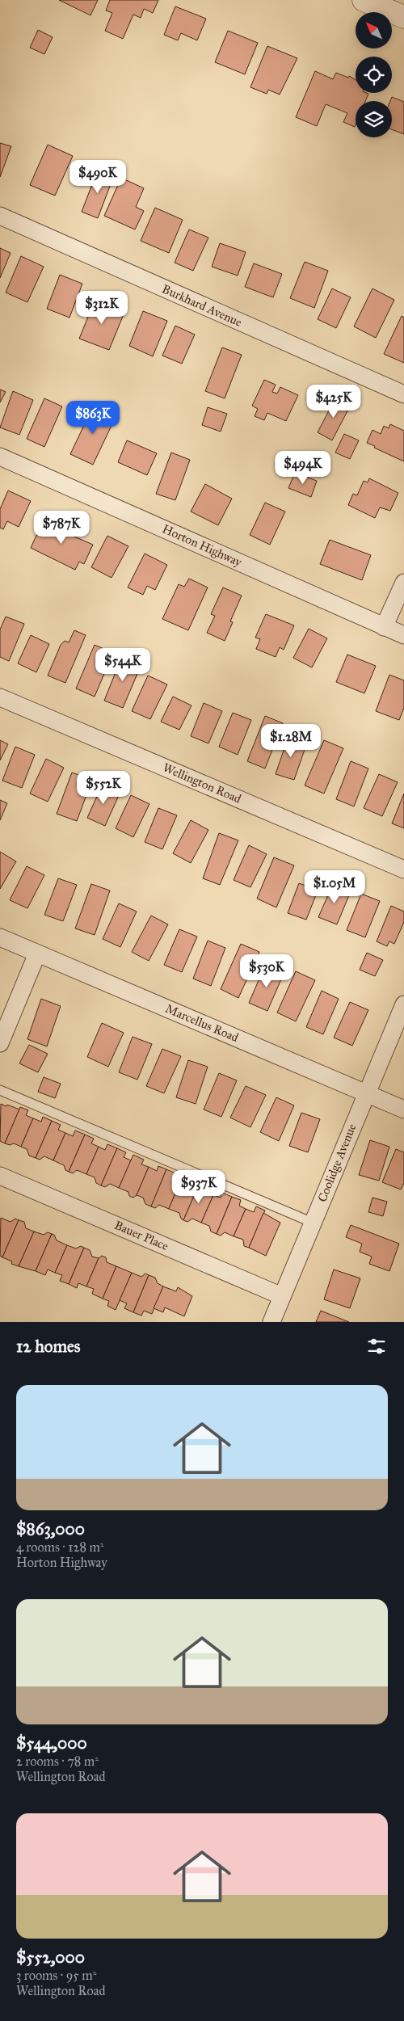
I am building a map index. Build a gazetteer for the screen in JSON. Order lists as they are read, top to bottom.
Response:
{
  "streets": {
    "street": [
      "Burkhard Avenue",
      "Horton Highway",
      "Wellington Road",
      "Marcellus Road",
      "Coolidge Avenue",
      "Bauer Place"
    ]
  },
  "crossings": [
    ["Marcellus Road", "Coolidge Avenue"],
    ["Coolidge Avenue", "Bauer Place"]
  ],
  "north": "top left",
  "page": {
    "price": [
      "$490K",
      "$312K",
      "$425K",
      "$863K",
      "$494K",
      "$787K",
      "$544K",
      "$1.28M",
      "$552K",
      "$1.05M",
      "$530K",
      "$937K"
    ],
    "heading": "12 homes",
    "list": [
      {
        "name": "$863,000",
        "note": "4 rooms · 128 m² · Horton Highway"
      },
      {
        "name": "$544,000",
        "note": "2 rooms · 78 m² · Wellington Road"
      },
      {
        "name": "$552,000",
        "note": "3 rooms · 95 m² · Wellington Road"
      }
    ]
  }
}
